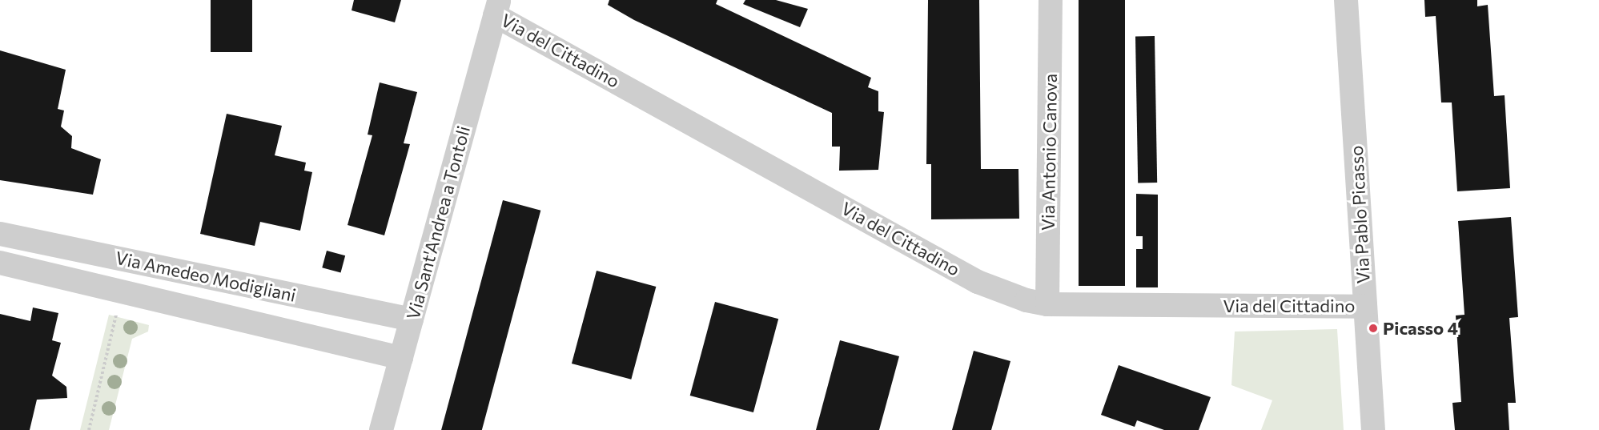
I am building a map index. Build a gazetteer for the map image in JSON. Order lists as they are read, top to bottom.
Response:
{
  "streets": {
    "street": [
      "Via del Cittadino",
      "Via Antonio Canova",
      "Via Pablo Picasso",
      "Via Sant'Andrea a Tontoli",
      "Via Amedeo Modigliani"
    ]
  },
  "crossings": [
    ["Via del Cittadino", "Via Antonio Canova"],
    ["Via del Cittadino", "Via Pablo Picasso"],
    ["Via del Cittadino", "Via Sant'Andrea a Tontoli"],
    ["Via Sant'Andrea a Tontoli", "Via Amedeo Modigliani"]
  ],
  "places": ["Picasso 4"]
}
